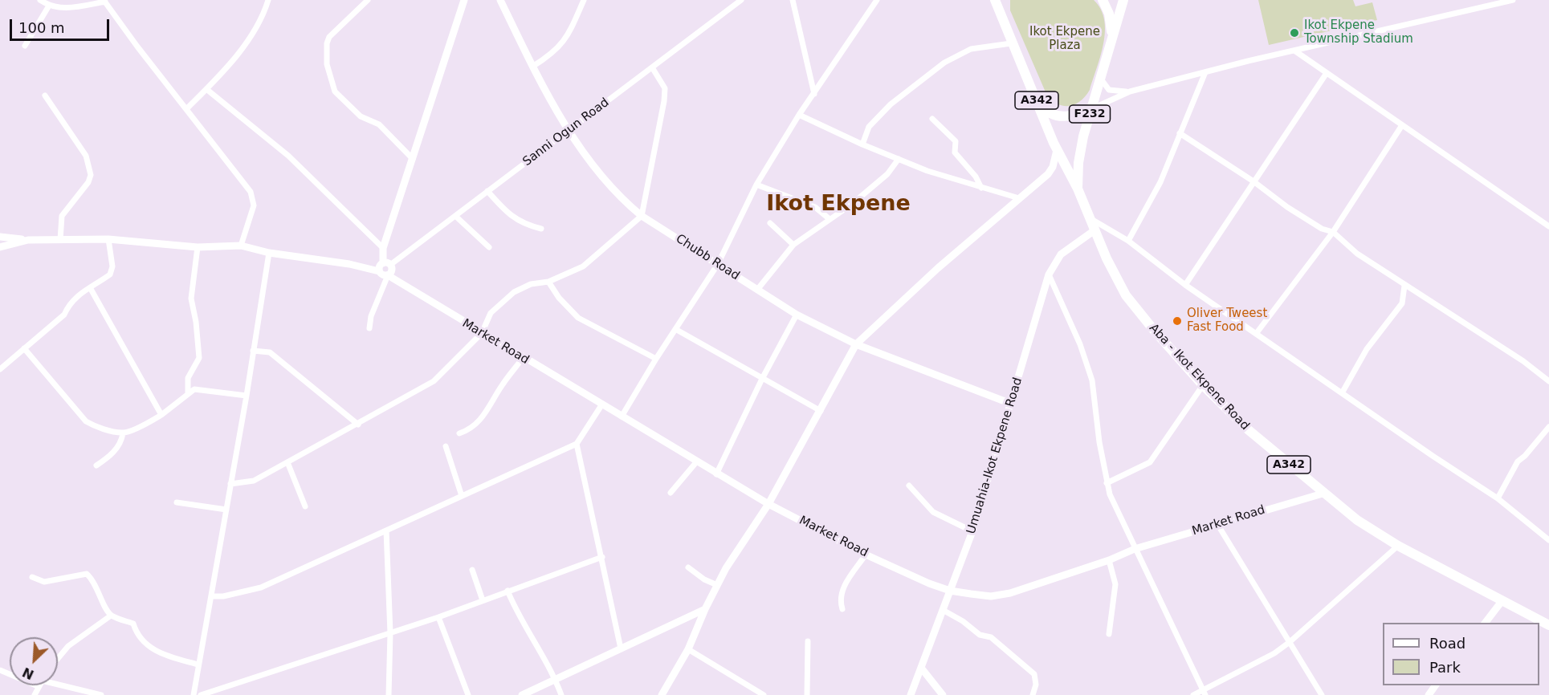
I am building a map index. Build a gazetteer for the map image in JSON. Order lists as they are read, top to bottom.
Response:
{
  "streets": {
    "highway": ["A342", "F232", "Aba - Ikot Ekpene Road"],
    "main road": ["Chubb Road", "Market Road", "Umuahia-Ikot Ekpene Road"],
    "street": ["Sanni Ogun Road"]
  },
  "crossings": [
    ["F232", "Aba - Ikot Ekpene Road"],
    ["Sanni Ogun Road", "Chubb Road"],
    ["Sanni Ogun Road", "Market Road"],
    ["Chubb Road", "Umuahia-Ikot Ekpene Road"],
    ["Market Road", "Aba - Ikot Ekpene Road"],
    ["Market Road", "Umuahia-Ikot Ekpene Road"],
    ["Aba - Ikot Ekpene Road", "Umuahia-Ikot Ekpene Road"]
  ],
  "districts": ["Ikot Ekpene"],
  "parks": ["Ikot Ekpene Plaza"],
  "places": ["Ikot Ekpene Township Stadium", "Oliver Tweest Fast Food"],
  "legend": ["Road", "Park"],
  "scale_bar": "100 m",
  "north": "bottom left"
}
